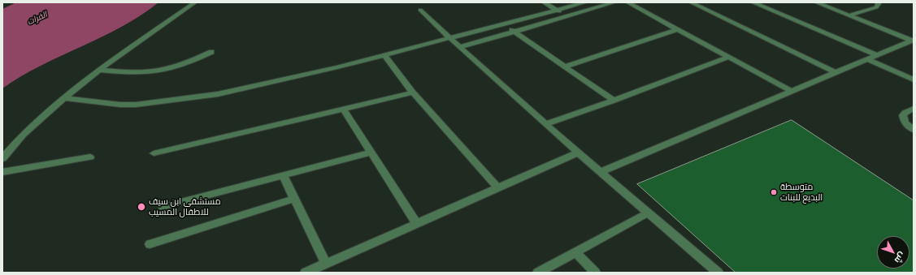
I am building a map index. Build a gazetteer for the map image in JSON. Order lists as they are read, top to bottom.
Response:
{
  "water": ["الفرات"],
  "places": ["متوسطة البديع للبنات", "مستشفى ابن سيف للاطفال المسيب"],
  "north": "bottom right"
}
